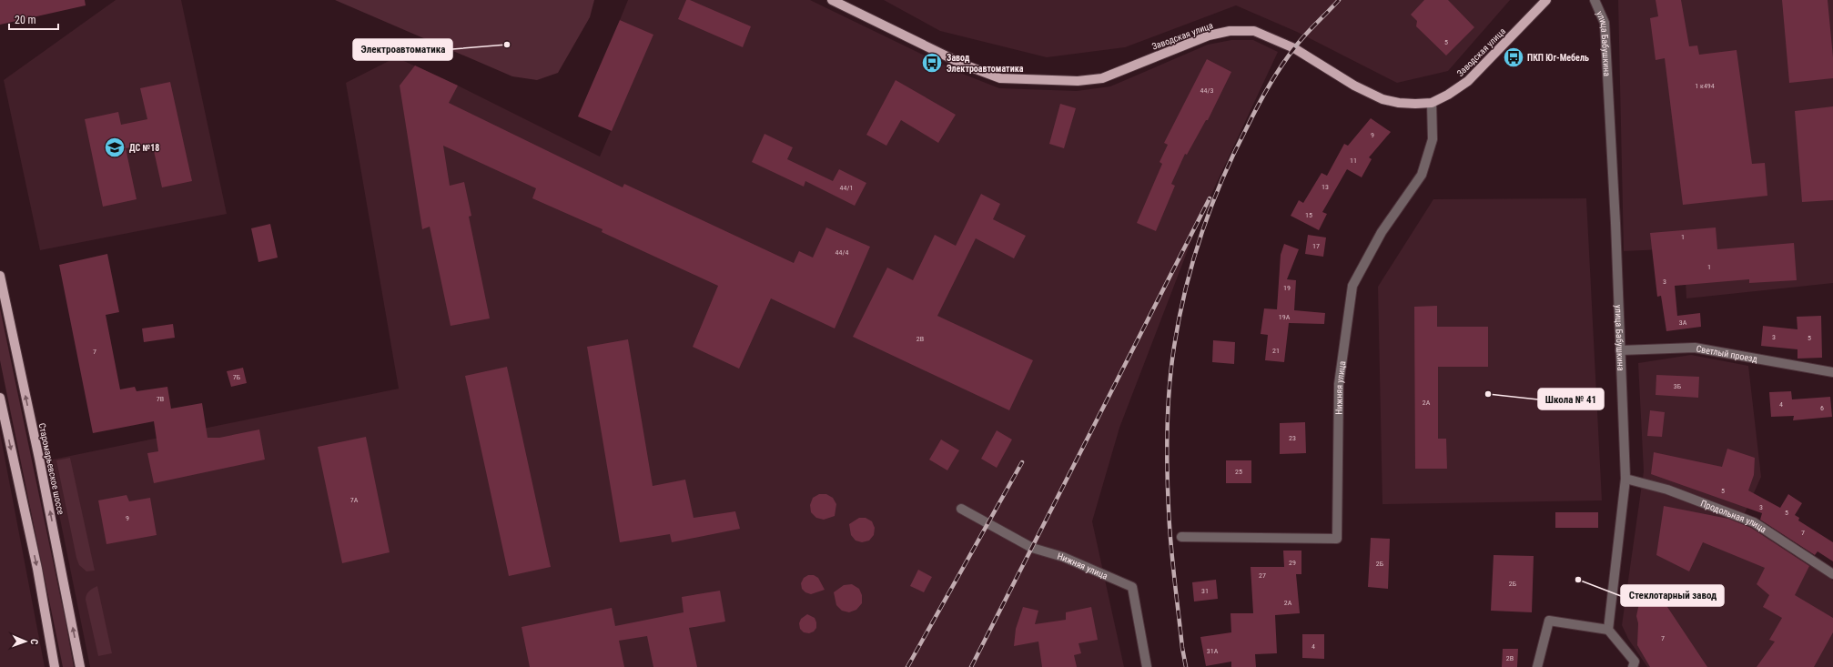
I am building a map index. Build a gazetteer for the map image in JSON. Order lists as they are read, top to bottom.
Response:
{
  "streets": {
    "main road": ["Заводская улица", "Старомарьевское шоссе"],
    "street": [
      "улица Бабушкина",
      "Светлый проезд",
      "Нижняя улица",
      "Продольная улица"
    ]
  },
  "crossings": [
    ["Заводская улица", "Нижняя улица"],
    ["улица Бабушкина", "Светлый проезд"],
    ["улица Бабушкина", "Продольная улица"]
  ],
  "places": {
    "other": ["Электроавтоматика", "Школа № 41", "Стеклотарный завод"],
    "bus stop": ["ПКП Юг-Мебель", "Завод Электроавтоматика"],
    "school or university": ["ДС №18"]
  },
  "house_numbers": [
    "5",
    "1 к494",
    "44/3",
    "9",
    "11",
    "13",
    "44/1",
    "15",
    "1",
    "17",
    "44/4",
    "1",
    "3",
    "19",
    "19А",
    "3А",
    "3",
    "5",
    "2В",
    "21",
    "7",
    "7Б",
    "3Б",
    "7В",
    "2А",
    "4",
    "6",
    "23",
    "25",
    "5",
    "7А",
    "3",
    "5",
    "9",
    "7",
    "29",
    "2Б",
    "27",
    "2Б",
    "31",
    "2А",
    "7",
    "4",
    "31А",
    "2В"
  ],
  "scale_bar": "20 m",
  "north": "right"
}
